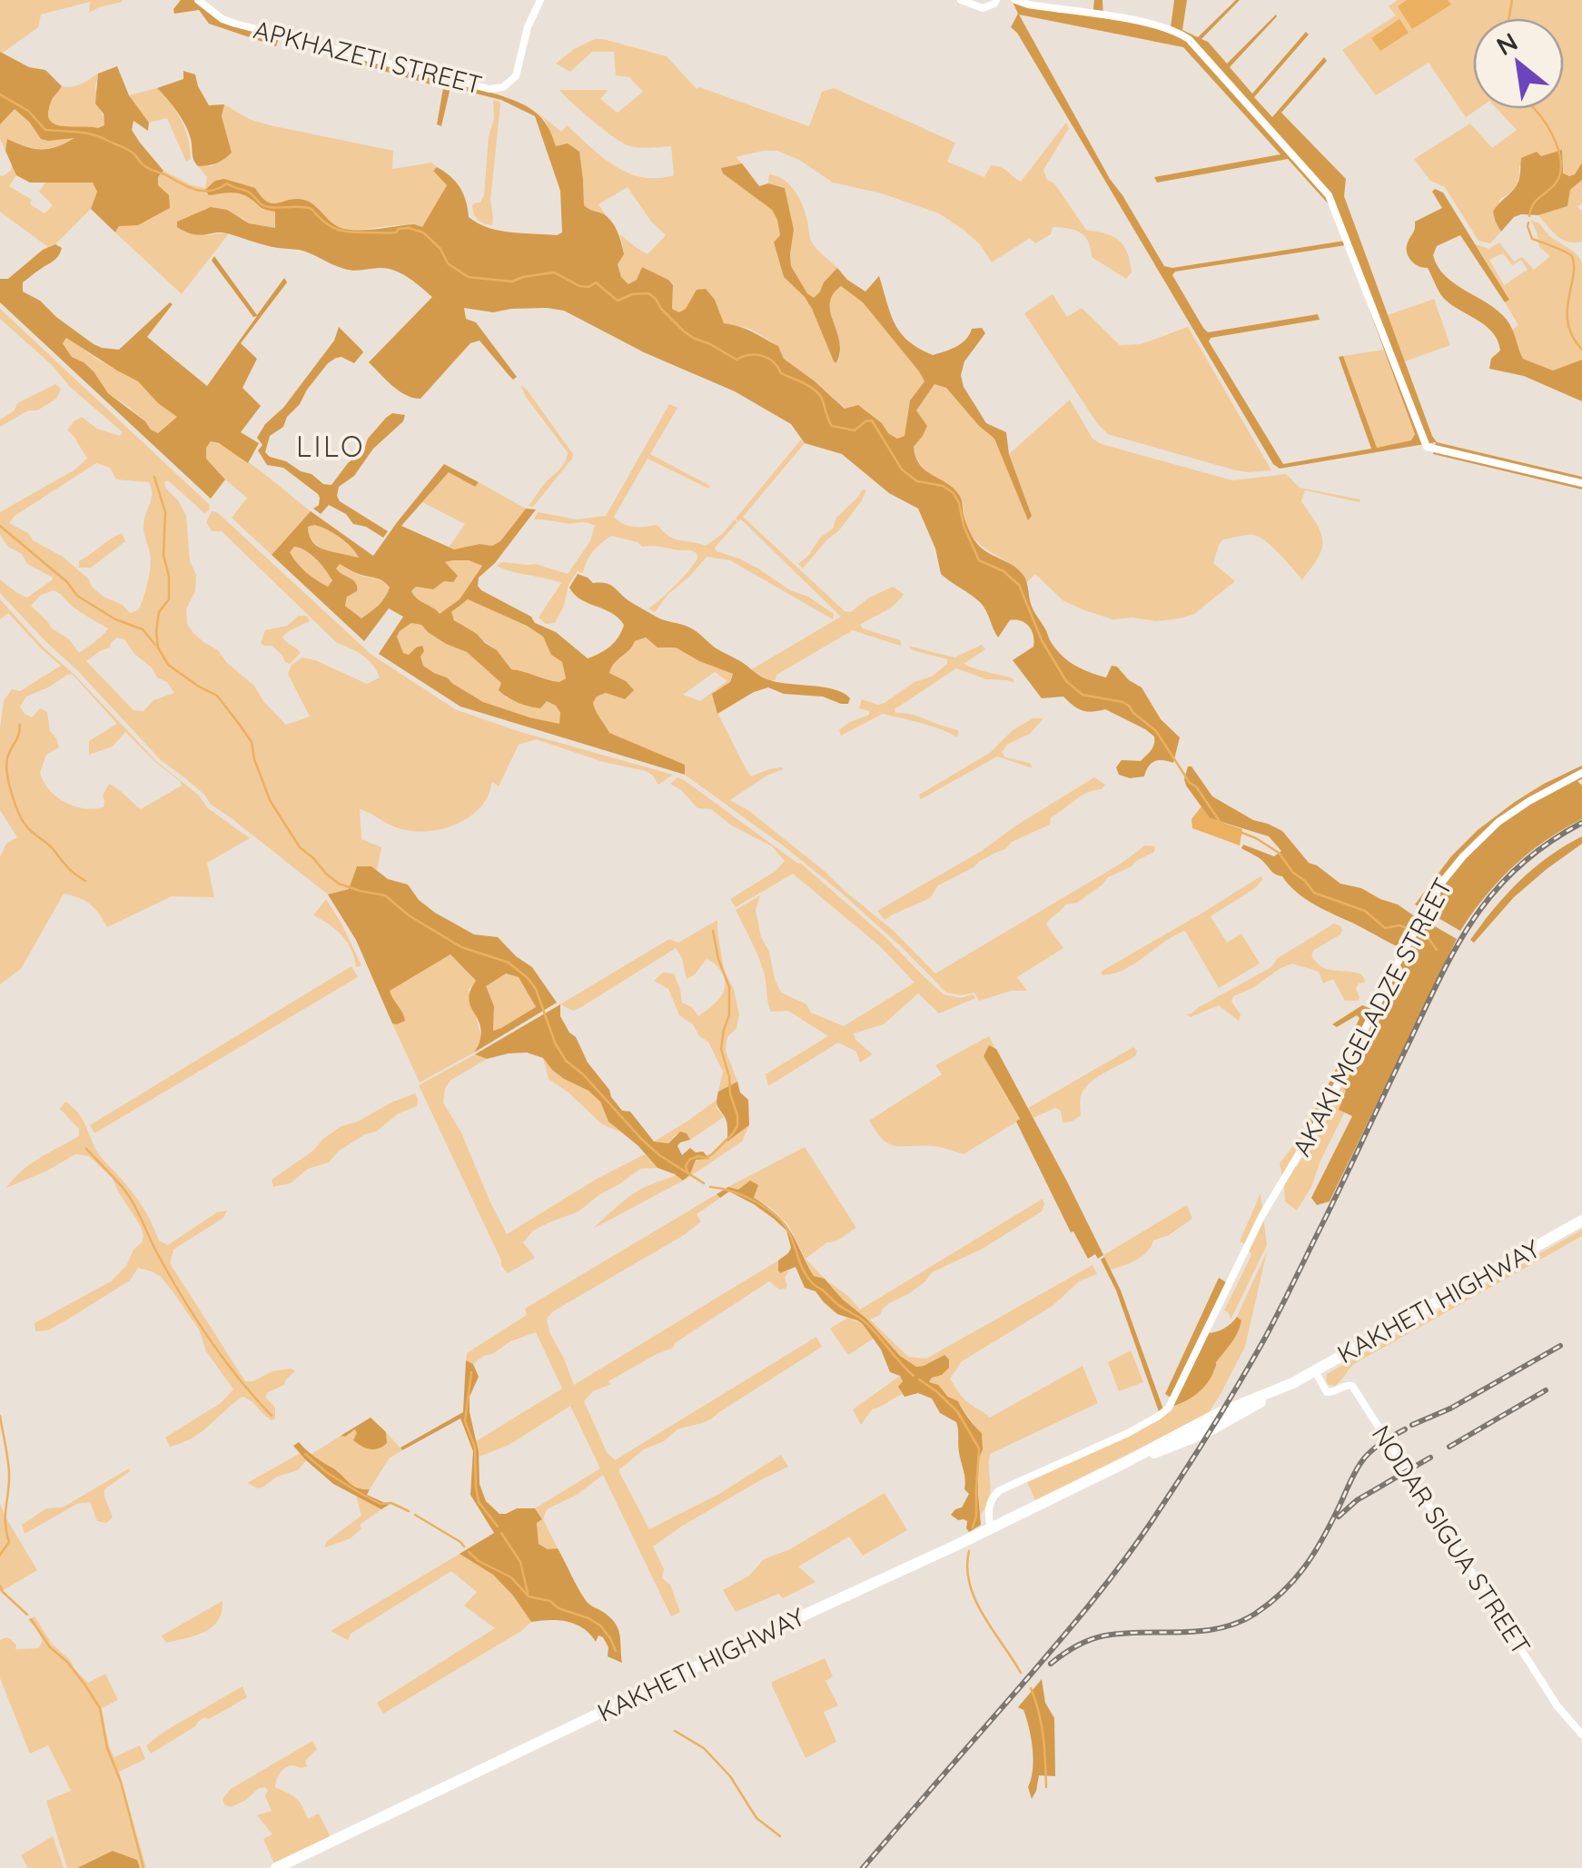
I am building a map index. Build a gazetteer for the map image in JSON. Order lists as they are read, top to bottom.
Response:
{
  "streets": {
    "highway": ["KAKHETI HIGHWAY"],
    "street": ["APKHAZETI STREET", "AKAKI MGELADZE STREET", "NODAR SIGUA STREET"]
  },
  "crossings": [
    ["AKAKI MGELADZE STREET", "KAKHETI HIGHWAY"],
    ["KAKHETI HIGHWAY", "NODAR SIGUA STREET"]
  ],
  "districts": ["LILO"],
  "north": "top left"
}
